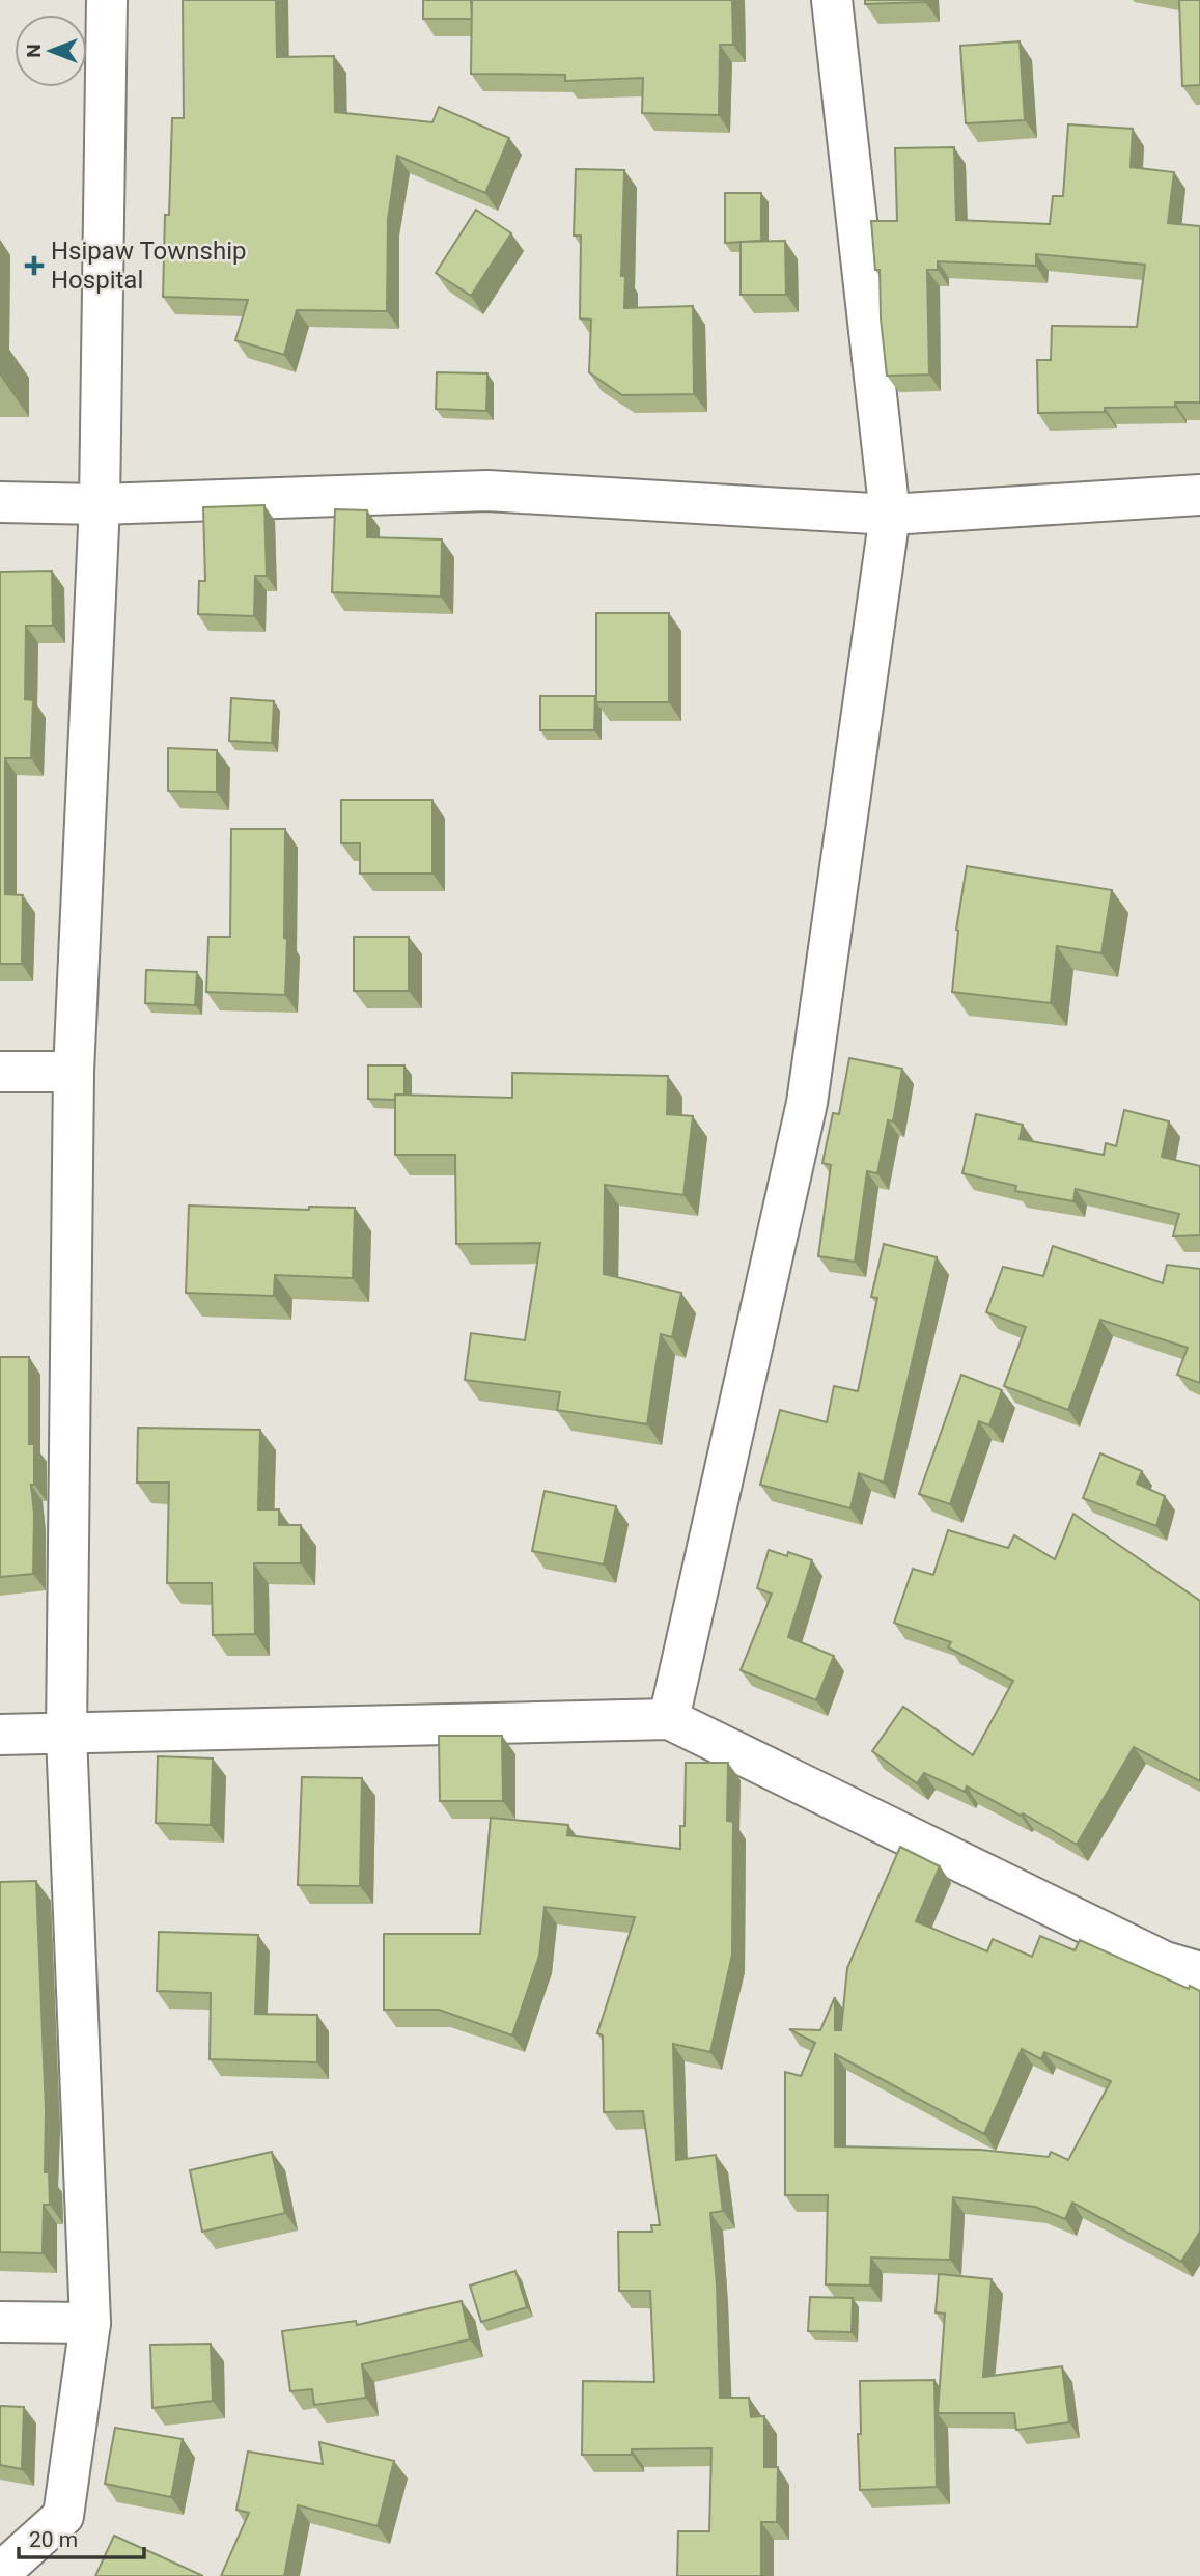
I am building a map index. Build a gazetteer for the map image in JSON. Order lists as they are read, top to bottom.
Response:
{
  "places": {
    "health": ["Hsipaw Township Hospital"]
  },
  "scale_bar": "20 m",
  "north": "left"
}
